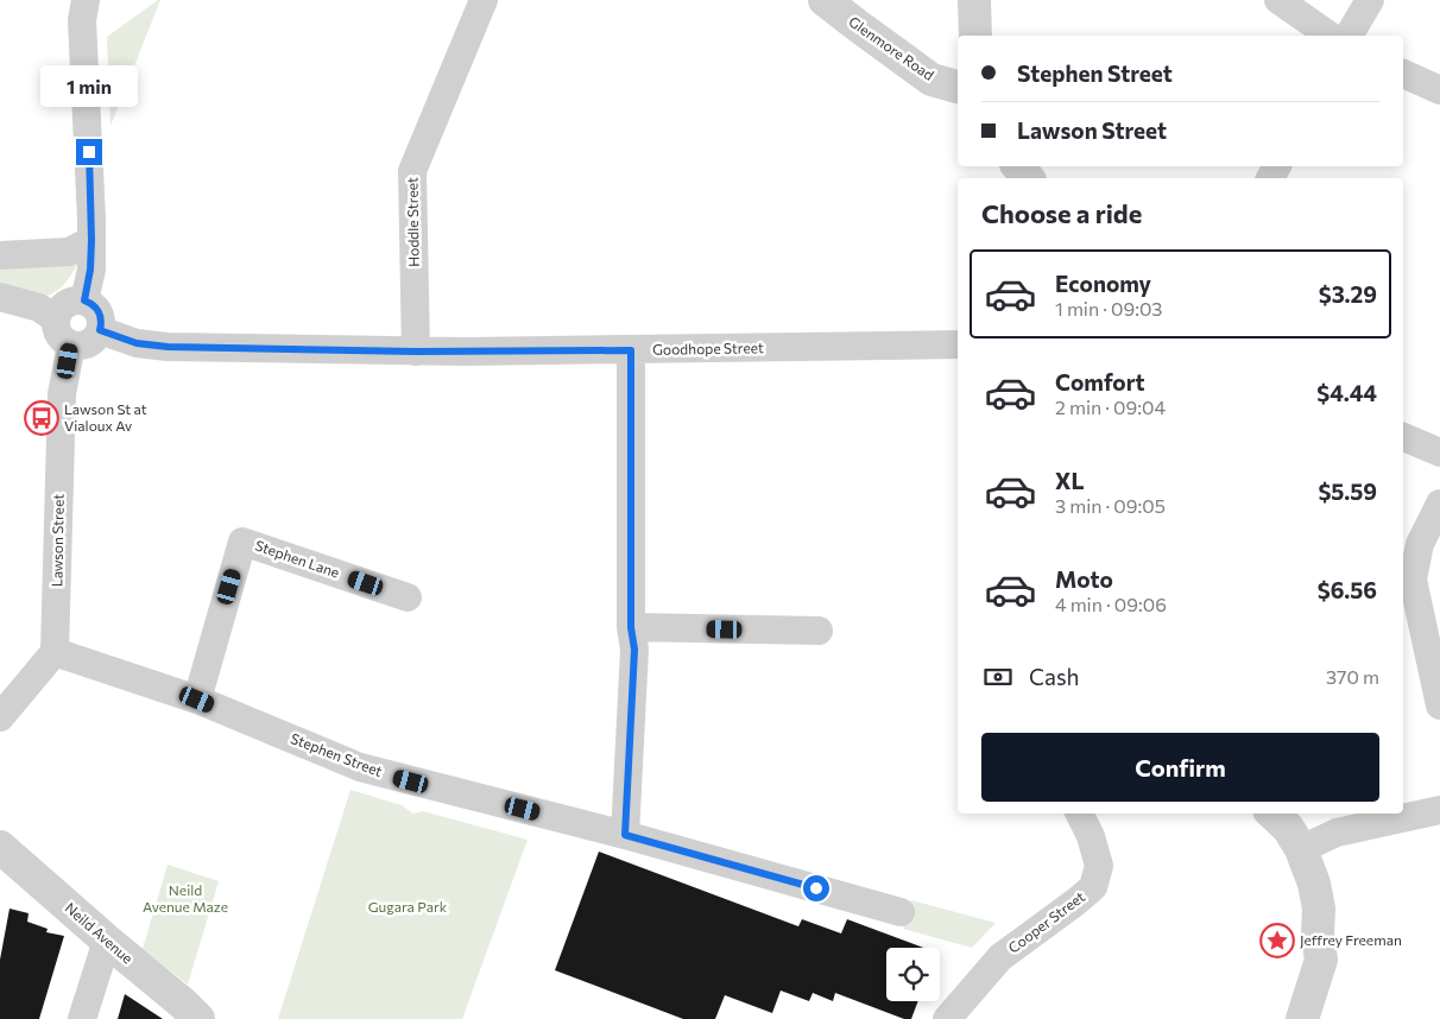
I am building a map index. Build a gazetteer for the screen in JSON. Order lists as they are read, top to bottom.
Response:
{
  "streets": {
    "street": [
      "Glenmore Road",
      "Hoddle Street",
      "Goodhope Street",
      "Lawson Street",
      "Stephen Lane",
      "Stephen Street",
      "Cooper Street",
      "Neild Avenue"
    ]
  },
  "crossings": [
    ["Hoddle Street", "Goodhope Street"],
    ["Goodhope Street", "Lawson Street"],
    ["Lawson Street", "Stephen Street"],
    ["Stephen Lane", "Stephen Street"]
  ],
  "parks": ["Neild Avenue Maze", "Gugara Park"],
  "places": {
    "bus stop": ["Lawson St at Vialoux Av"],
    "place": ["Jeffrey Freeman"]
  },
  "page": {
    "banner": ["Stephen Street", "Lawson Street"],
    "bubble": "1 min",
    "heading": "Choose a ride",
    "list": [
      {
        "name": "Economy",
        "note": "1 min · 09:03",
        "value": "$3.29"
      },
      {
        "name": "Comfort",
        "note": "2 min · 09:04",
        "value": "$4.44"
      },
      {
        "name": "XL",
        "note": "3 min · 09:05",
        "value": "$5.59"
      },
      {
        "name": "Moto",
        "note": "4 min · 09:06",
        "value": "$6.56"
      }
    ],
    "pay": ["Cash", "370 m"],
    "buttons": "Confirm"
  }
}
